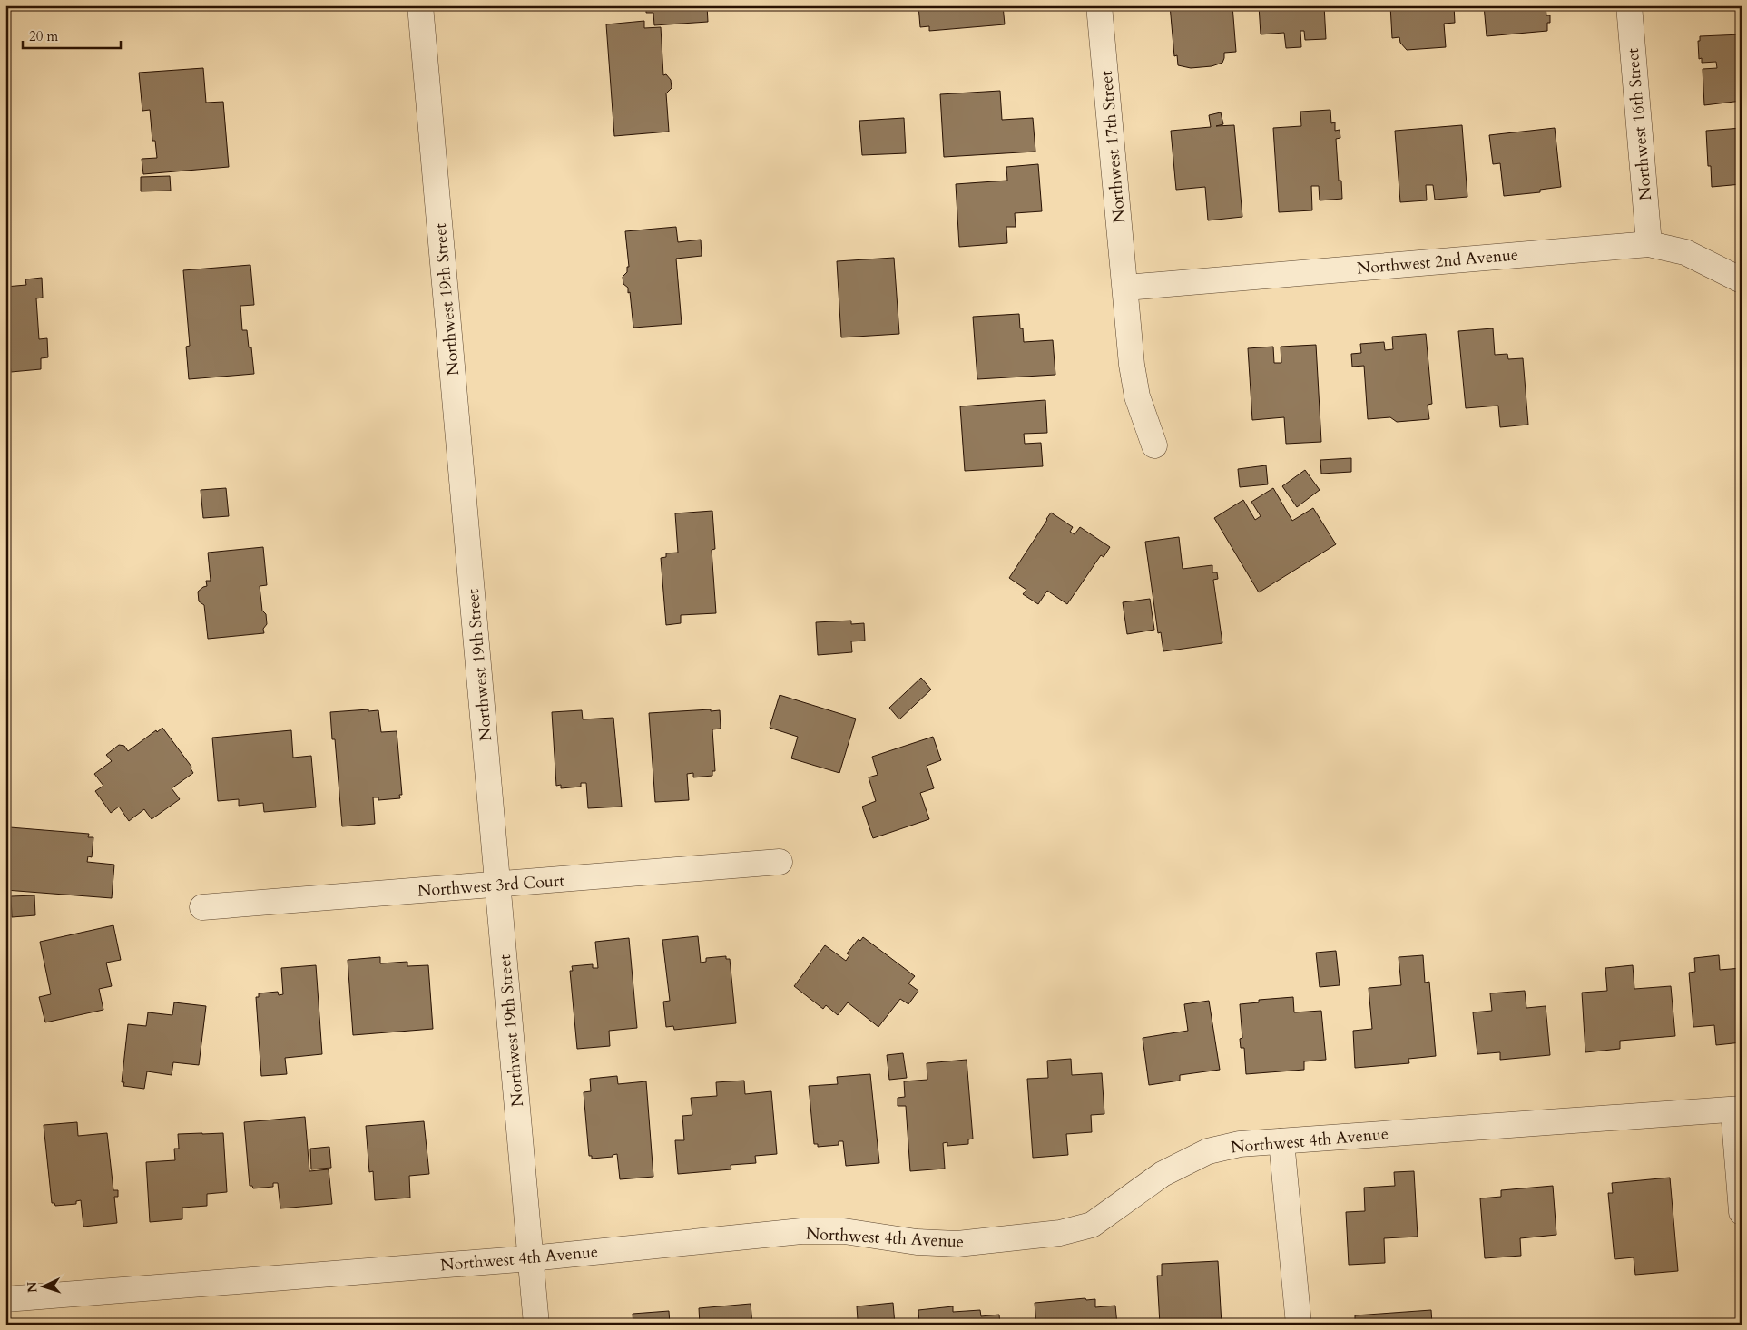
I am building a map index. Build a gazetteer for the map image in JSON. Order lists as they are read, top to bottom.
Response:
{
  "streets": {
    "street": [
      "Northwest 16th Street",
      "Northwest 17th Street",
      "Northwest 2nd Avenue",
      "Northwest 19th Street",
      "Northwest 3rd Court",
      "Northwest 4th Avenue"
    ]
  },
  "crossings": [
    ["Northwest 16th Street", "Northwest 2nd Avenue"],
    ["Northwest 17th Street", "Northwest 2nd Avenue"],
    ["Northwest 19th Street", "Northwest 3rd Court"],
    ["Northwest 19th Street", "Northwest 4th Avenue"]
  ],
  "scale_bar": "20 m",
  "north": "left"
}
